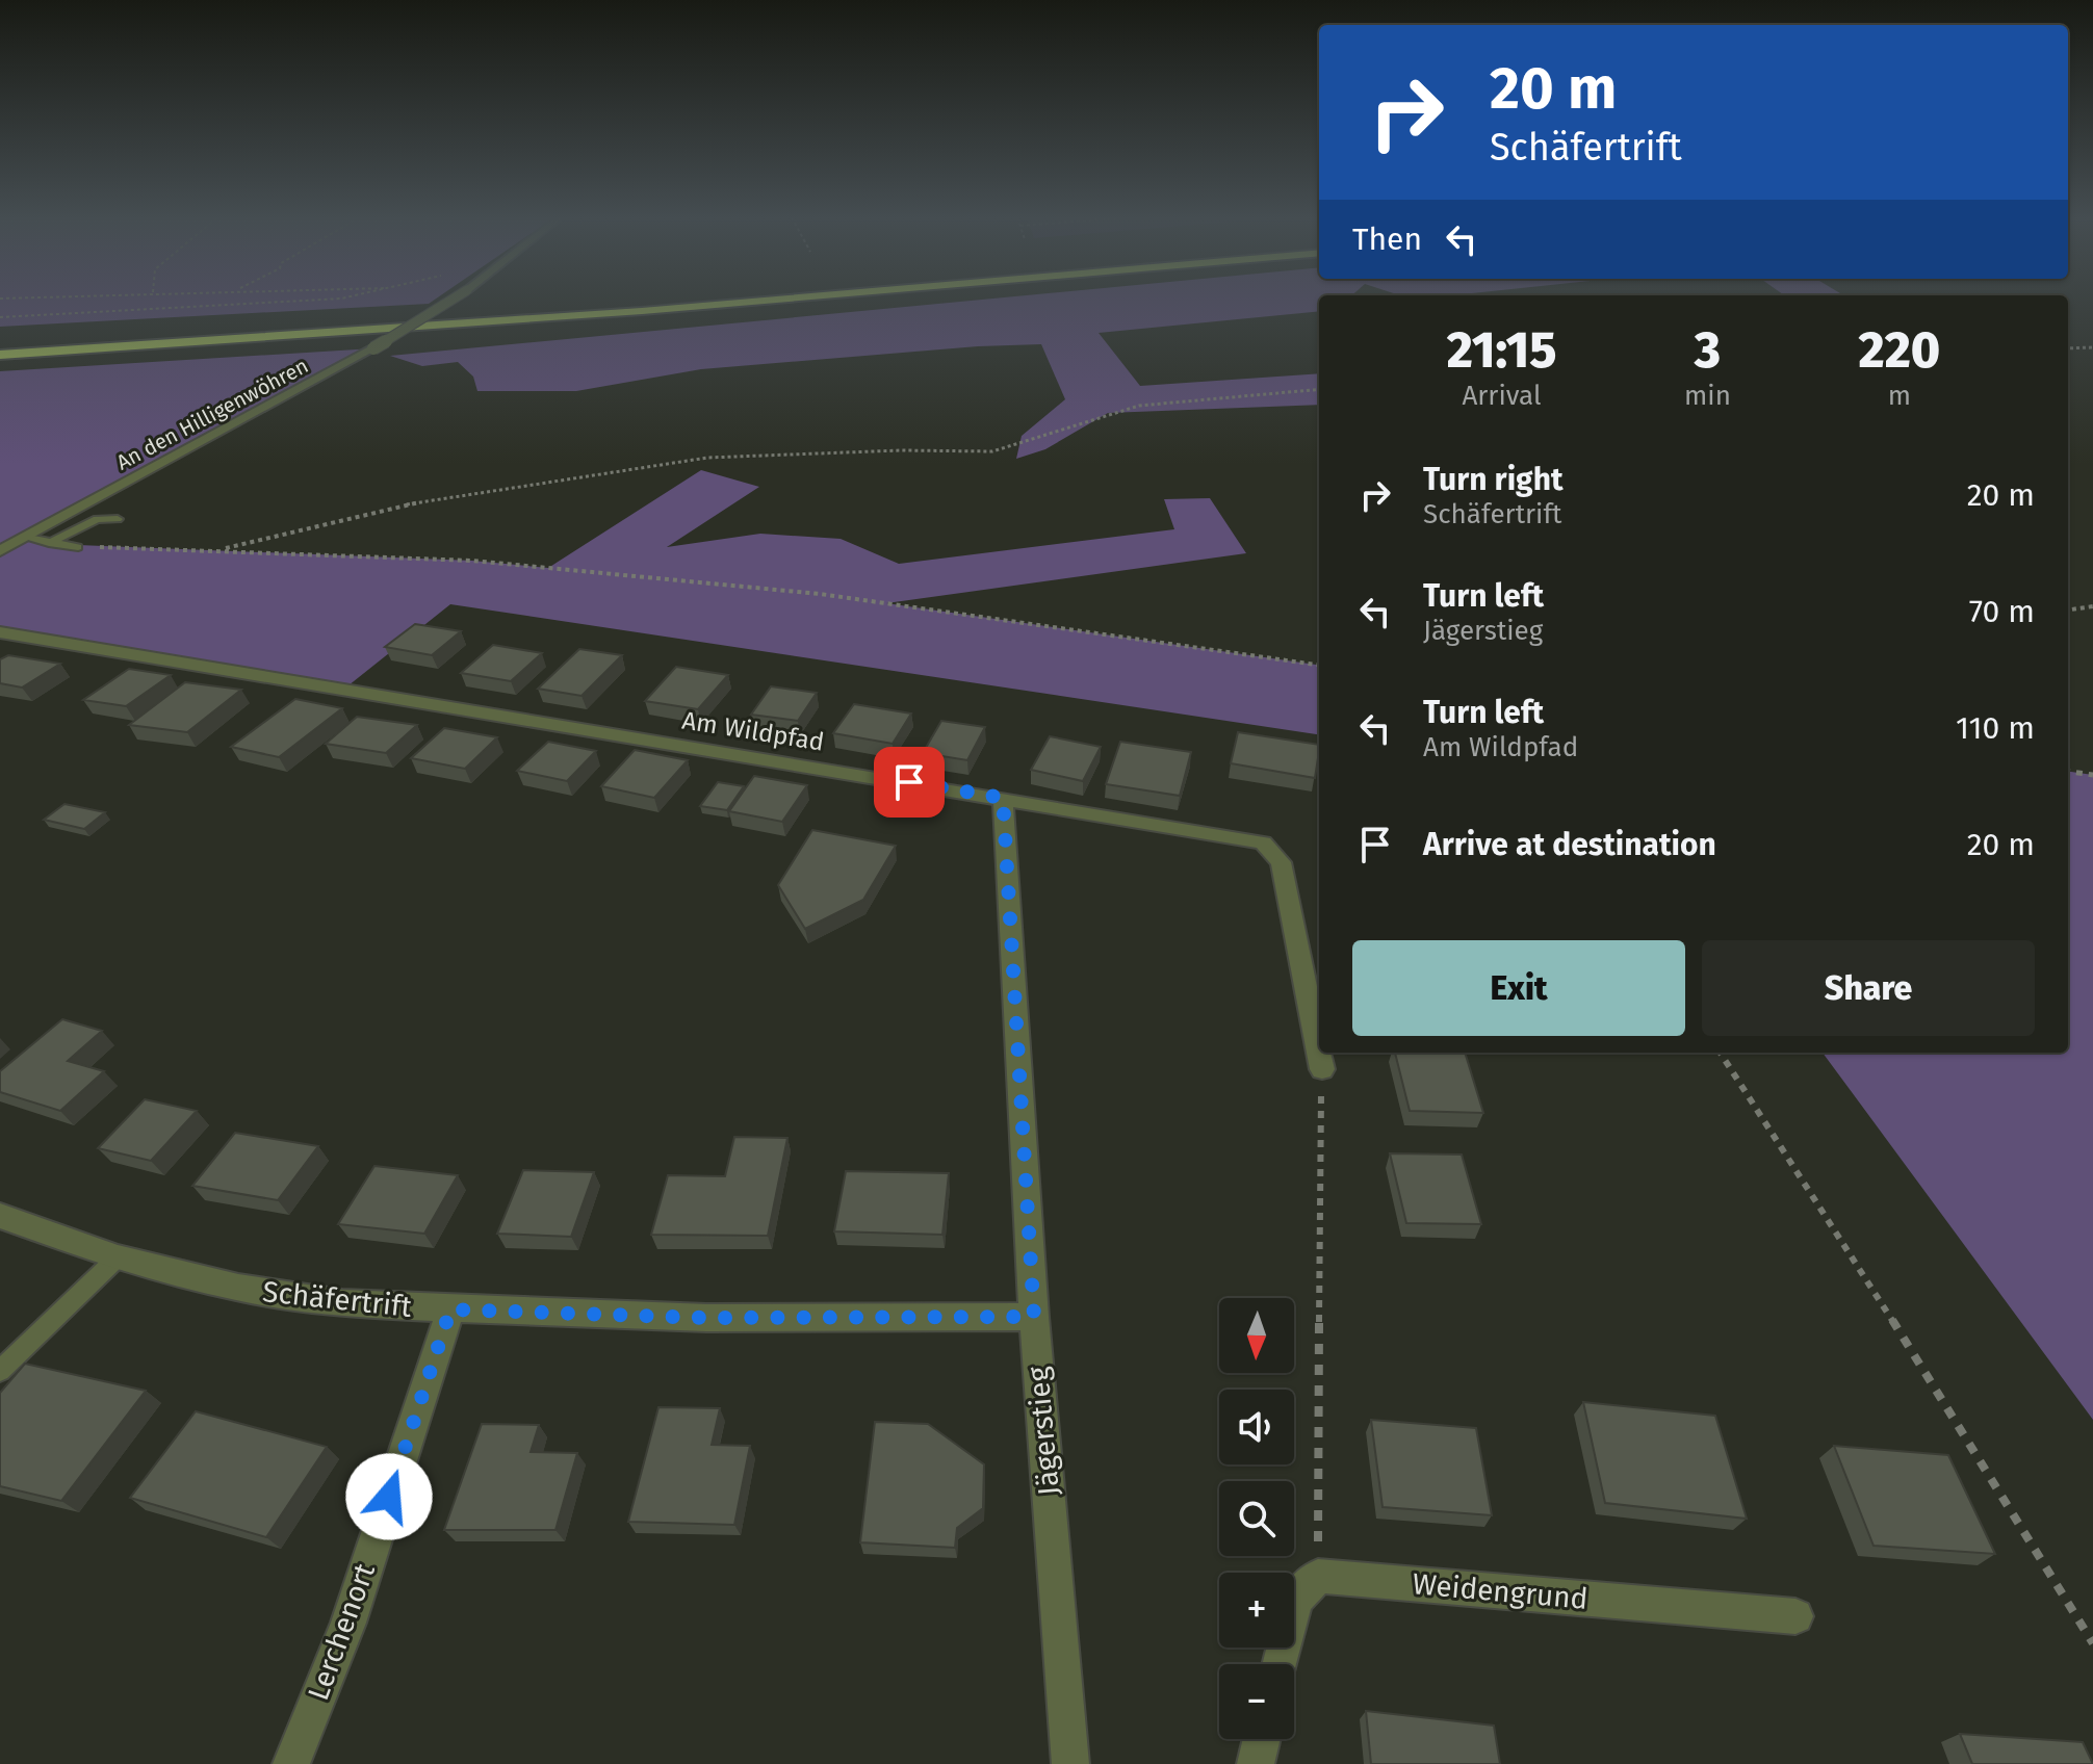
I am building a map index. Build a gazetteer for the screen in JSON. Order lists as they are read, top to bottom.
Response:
{
  "streets": {
    "street": [
      "An den Hilligenwöhren",
      "Am Wildpfad",
      "Schäfertrift",
      "Jägerstieg",
      "Weidengrund",
      "Lerchenort"
    ]
  },
  "crossings": [
    ["Am Wildpfad", "Jägerstieg"],
    ["Schäfertrift", "Jägerstieg"],
    ["Schäfertrift", "Lerchenort"]
  ],
  "north": "bottom",
  "page": {
    "turn": ["20 m", "Schäfertrift"],
    "then": "Then",
    "eta": [
      "21:15",
      "Arrival",
      "3",
      "min",
      "220",
      "m"
    ],
    "list": [
      {
        "name": "Turn right",
        "note": "Schäfertrift",
        "value": "20 m"
      },
      {
        "name": "Turn left",
        "note": "Jägerstieg",
        "value": "70 m"
      },
      {
        "name": "Turn left",
        "note": "Am Wildpfad",
        "value": "110 m"
      },
      {
        "name": "Arrive at destination",
        "value": "20 m"
      }
    ],
    "buttons": ["Exit", "Share"],
    "map_buttons": ["+", "−"]
  }
}
